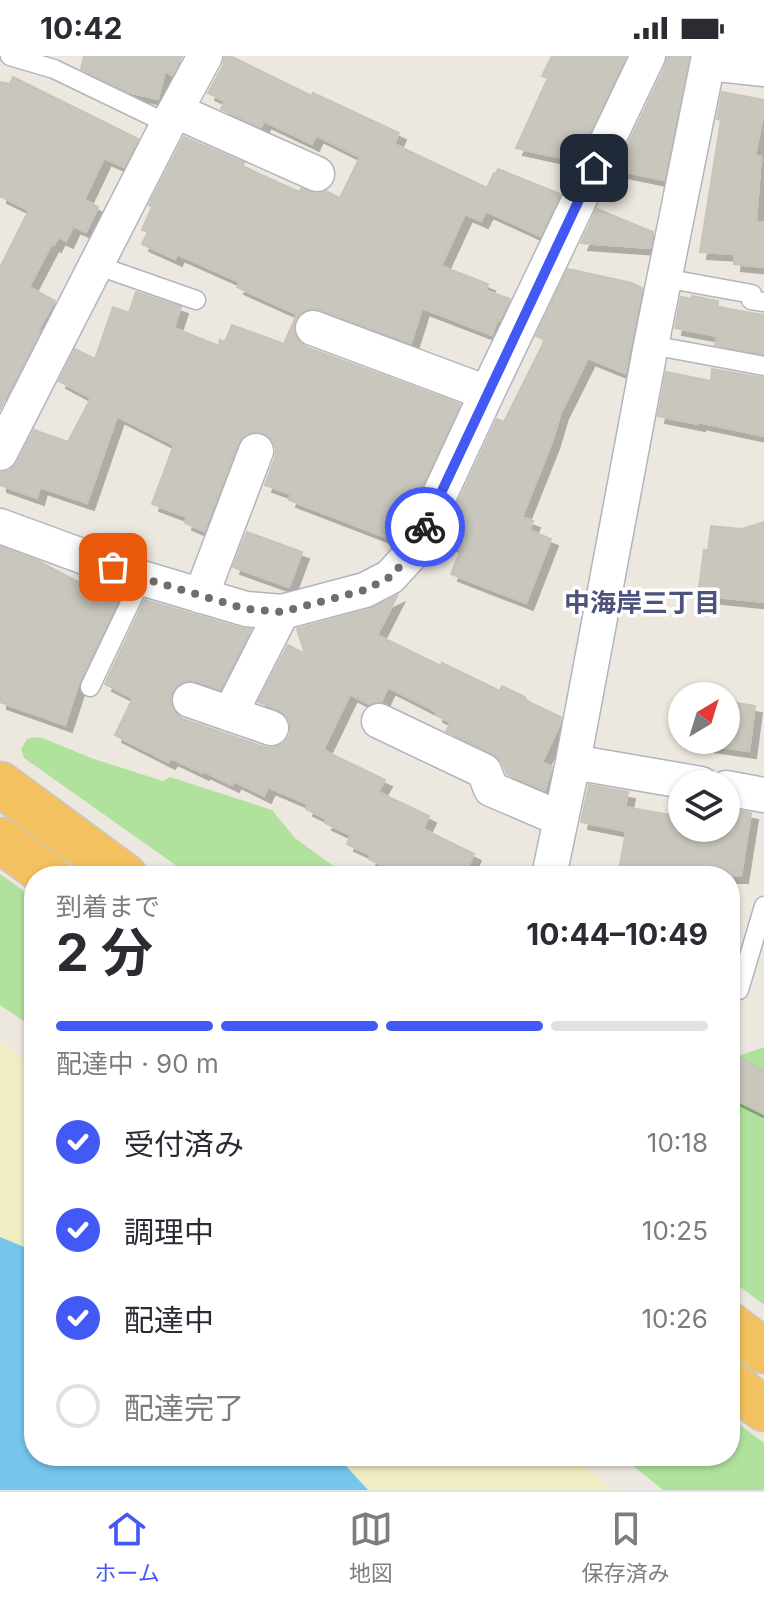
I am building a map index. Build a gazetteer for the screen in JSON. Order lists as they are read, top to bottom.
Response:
{
  "districts": ["中海岸三丁目"],
  "north": "top right",
  "page": {
    "status": "10:42",
    "heading": ["2 分", "到着まで", "10:44–10:49"],
    "bar": "配達中 · 90 m",
    "list": [
      ["受付済み", "10:18"],
      ["調理中", "10:25"],
      ["配達中", "10:26"],
      "配達完了"
    ],
    "tabs": ["ホーム", "地図", "保存済み"]
  }
}
